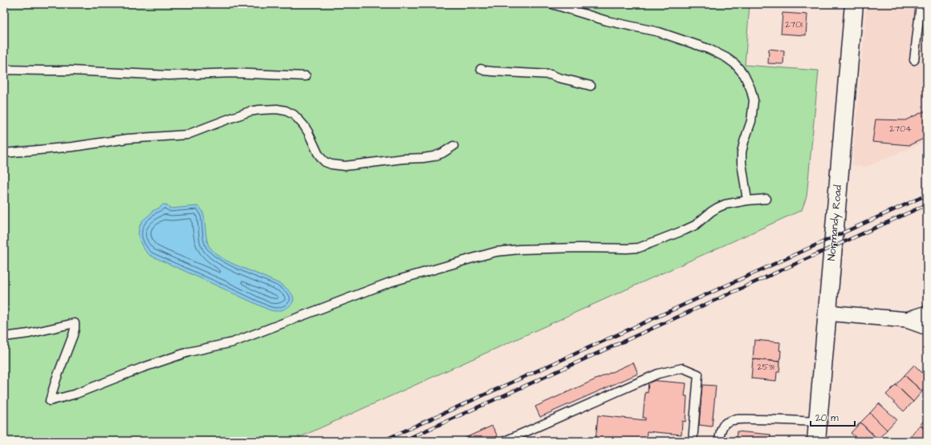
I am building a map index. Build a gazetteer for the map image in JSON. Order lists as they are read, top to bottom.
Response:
{
  "streets": {
    "street": ["Normandy Road"]
  },
  "house_numbers": ["2701", "2704", "2531"],
  "scale_bar": "20 m"
}
